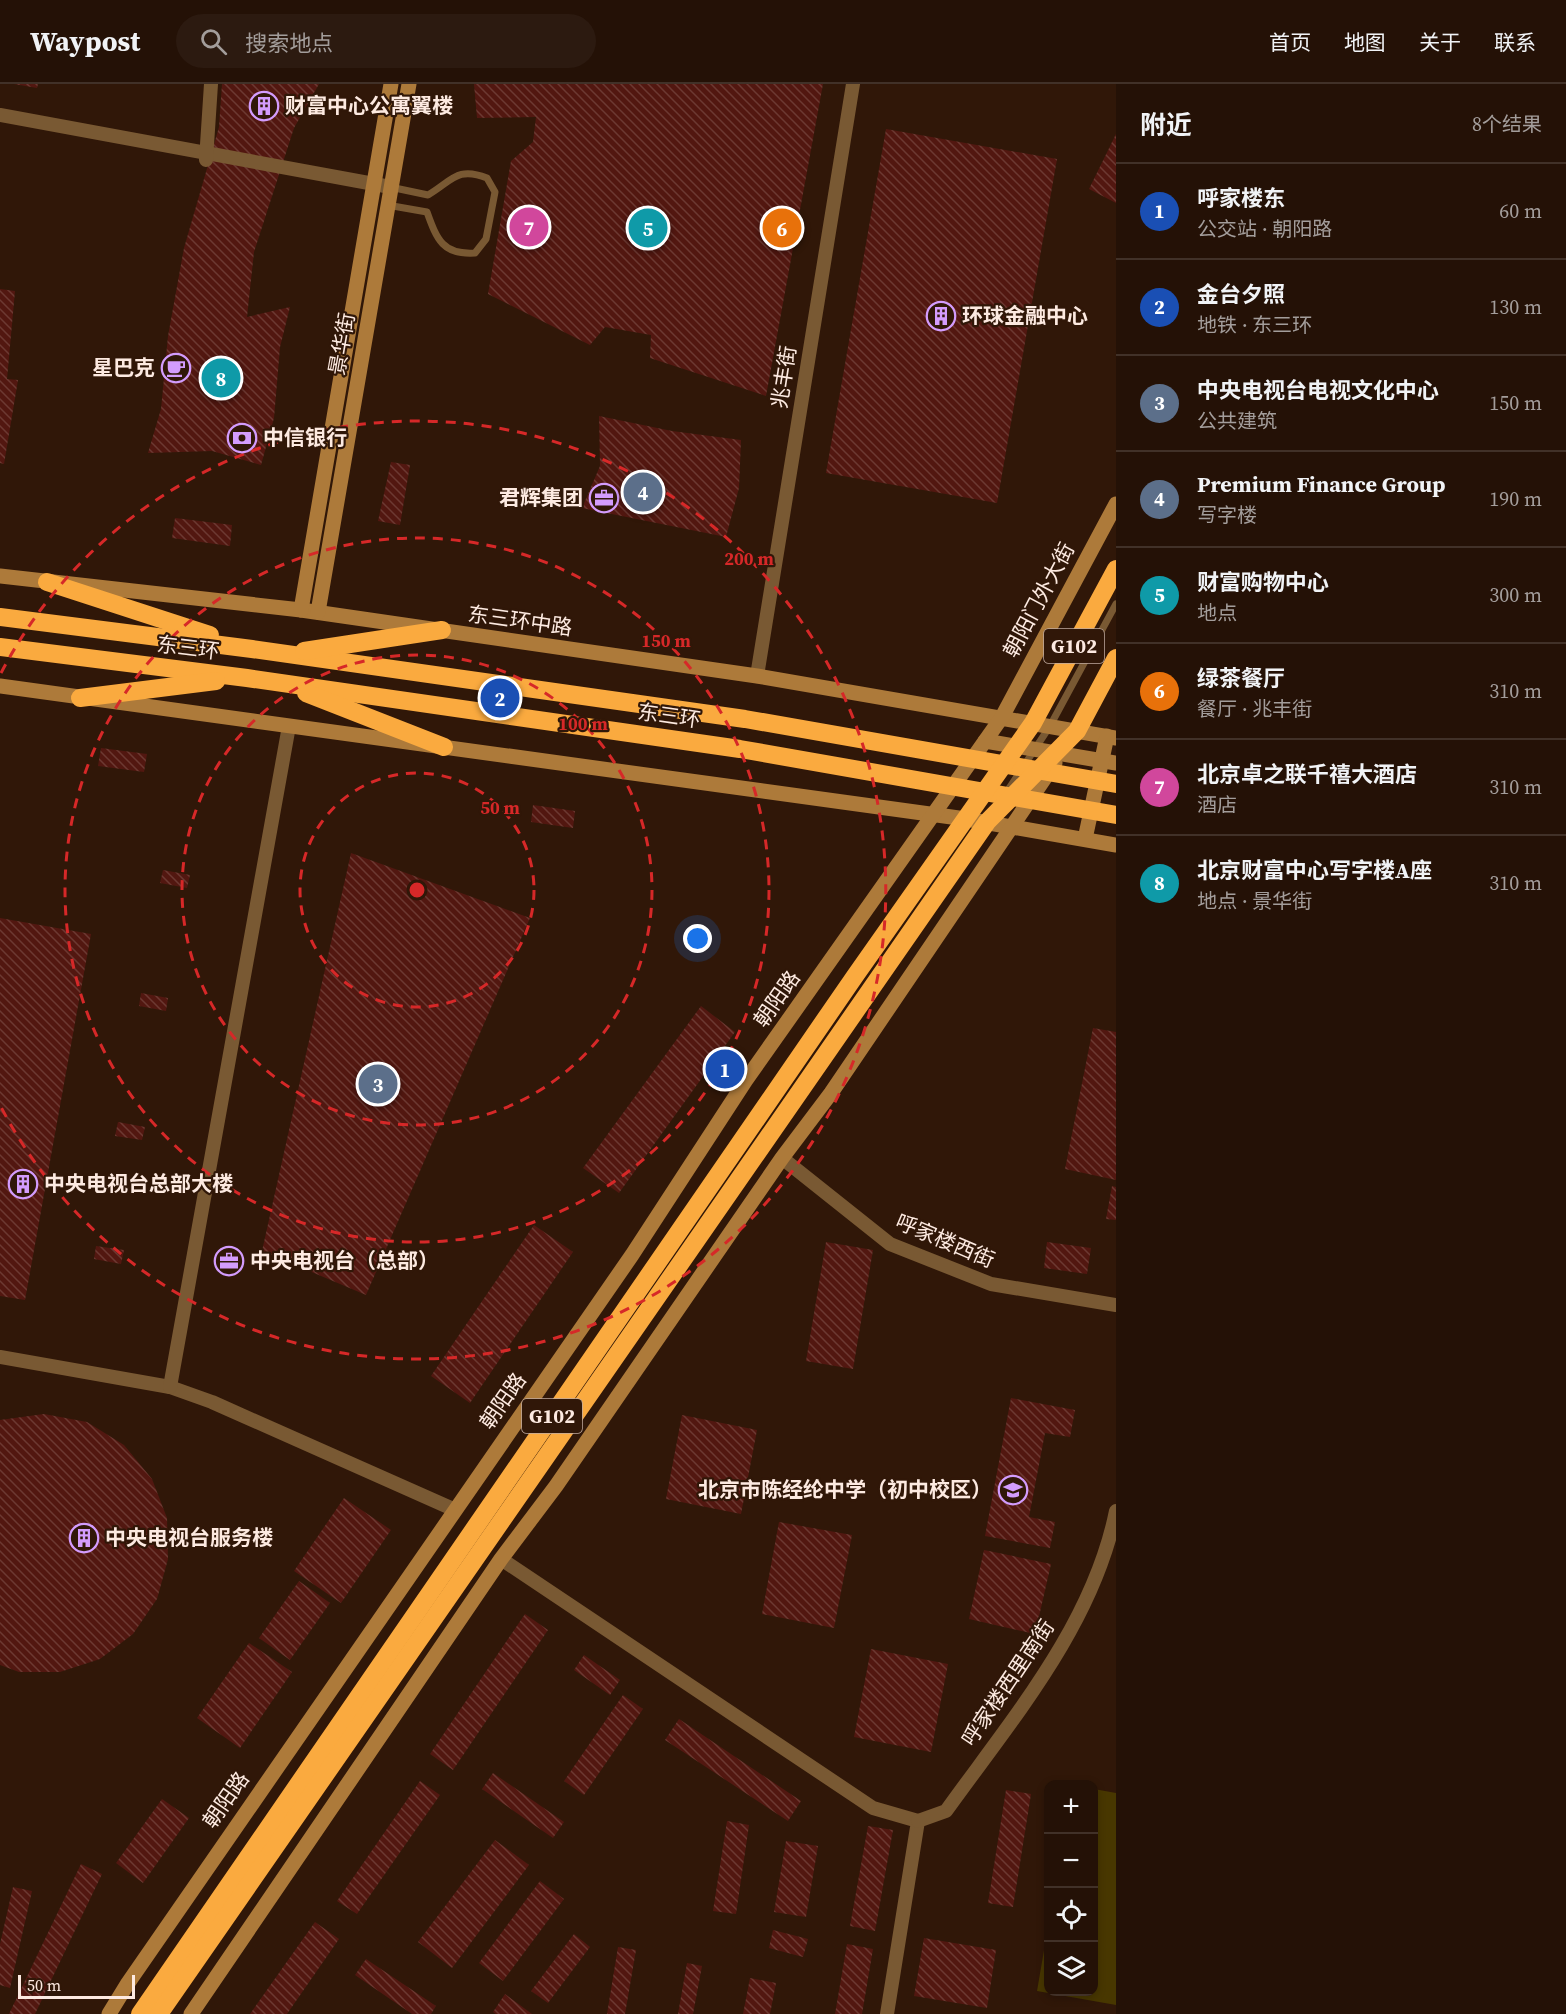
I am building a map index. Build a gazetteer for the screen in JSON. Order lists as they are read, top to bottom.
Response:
{
  "streets": {
    "highway": ["G102", "东三环"],
    "street": [
      "景华街",
      "兆丰街",
      "朝阳门外大街",
      "东三环中路",
      "朝阳路",
      "呼家楼西街",
      "呼家楼西里南街"
    ]
  },
  "crossings": [
    ["景华街", "东三环中路"],
    ["兆丰街", "东三环中路"],
    ["朝阳门外大街", "东三环中路"],
    ["朝阳门外大街", "朝阳路"],
    ["东三环中路", "G102"]
  ],
  "places": {
    "building": [
      "财富中心公寓翼楼",
      "环球金融中心",
      "中央电视台总部大楼",
      "中央电视台服务楼"
    ],
    "cafe": ["星巴克"],
    "bank": ["中信银行"],
    "office": ["君辉集团", "中央电视台（总部）"],
    "school or university": ["北京市陈经纶中学（初中校区）"]
  },
  "scale_bar": "50 m",
  "page": {
    "header": "Waypost",
    "search": "搜索地点",
    "nav": [
      "首页",
      "地图",
      "关于",
      "联系"
    ],
    "heading": ["附近", "8个结果"],
    "list": [
      {
        "mark": "1",
        "name": "呼家楼东",
        "note": "公交站 · 朝阳路",
        "value": "60 m"
      },
      {
        "mark": "2",
        "name": "金台夕照",
        "note": "地铁 · 东三环",
        "value": "130 m"
      },
      {
        "mark": "3",
        "name": "中央电视台电视文化中心",
        "note": "公共建筑",
        "value": "150 m"
      },
      {
        "mark": "4",
        "name": "Premium Finance Group",
        "note": "写字楼",
        "value": "190 m"
      },
      {
        "mark": "5",
        "name": "财富购物中心",
        "note": "地点",
        "value": "300 m"
      },
      {
        "mark": "6",
        "name": "绿茶餐厅",
        "note": "餐厅 · 兆丰街",
        "value": "310 m"
      },
      {
        "mark": "7",
        "name": "北京卓之联千禧大酒店",
        "note": "酒店",
        "value": "310 m"
      },
      {
        "mark": "8",
        "name": "北京财富中心写字楼A座",
        "note": "地点 · 景华街",
        "value": "310 m"
      }
    ],
    "pins": [
      "7",
      "5",
      "6",
      "8",
      "4",
      "2",
      "1",
      "3"
    ],
    "map_buttons": ["+", "−"],
    "scale": "50 m"
  },
  "rings": [
    "200 m",
    "150 m",
    "100 m",
    "50 m"
  ]
}
